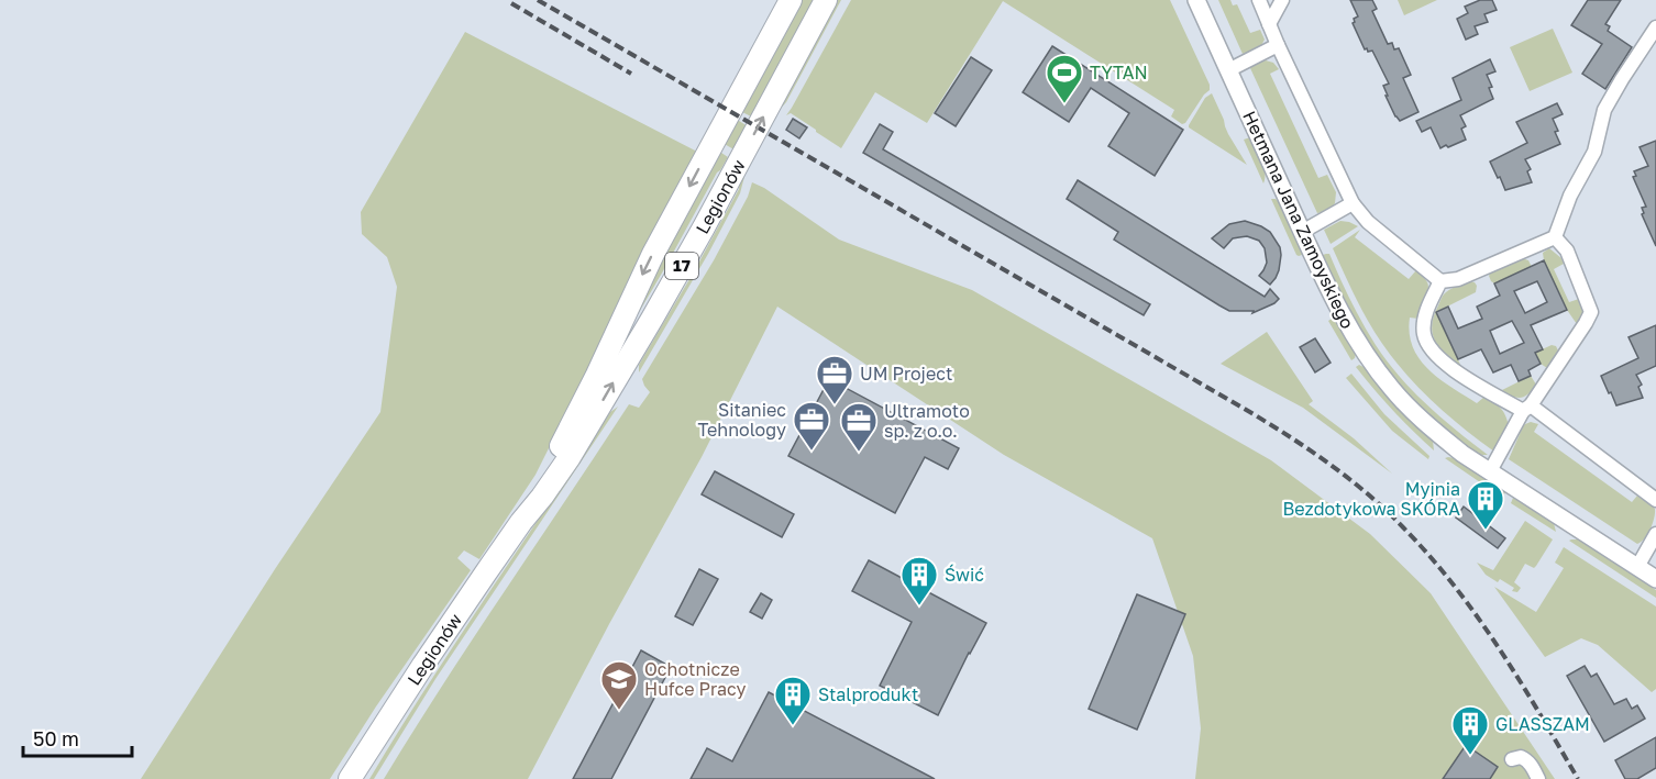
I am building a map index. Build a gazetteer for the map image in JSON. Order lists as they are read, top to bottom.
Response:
{
  "streets": {
    "highway": ["Legionów", "17"],
    "street": ["Hetmana Jana Zamoyskiego"]
  },
  "places": {
    "sports": ["TYTAN"],
    "office": ["UM Project", "Sitaniec Tehnology", "Ultramoto sp. z o.o."],
    "building": [
      "Myjnia Bezdotykowa SKÓRA",
      "Świć",
      "Stalprodukt",
      "GLASSZAM"
    ],
    "school or university": ["Ochotnicze Hufce Pracy"]
  },
  "scale_bar": "50 m"
}
